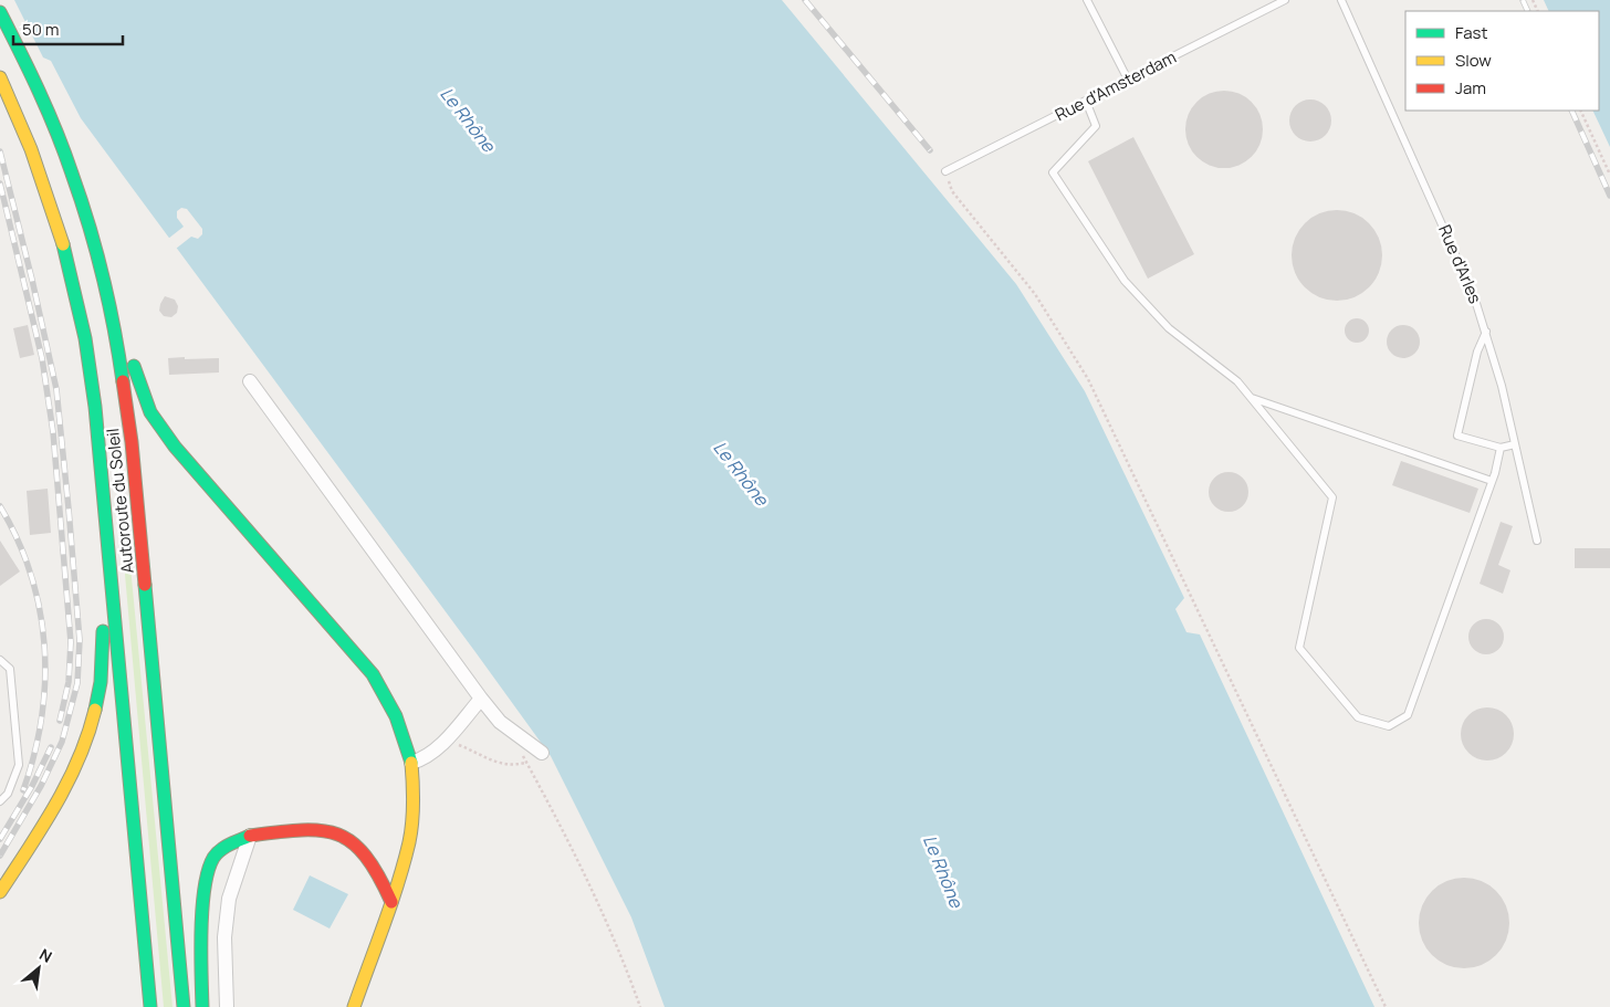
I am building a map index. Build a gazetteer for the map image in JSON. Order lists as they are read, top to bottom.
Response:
{
  "streets": {
    "main road": ["Autoroute du Soleil"],
    "lane": ["Rue d'Amsterdam", "Rue d'Arles"]
  },
  "water": ["Le Rhône"],
  "legend": ["Fast", "Slow", "Jam"],
  "scale_bar": "50 m",
  "north": "top right"
}
